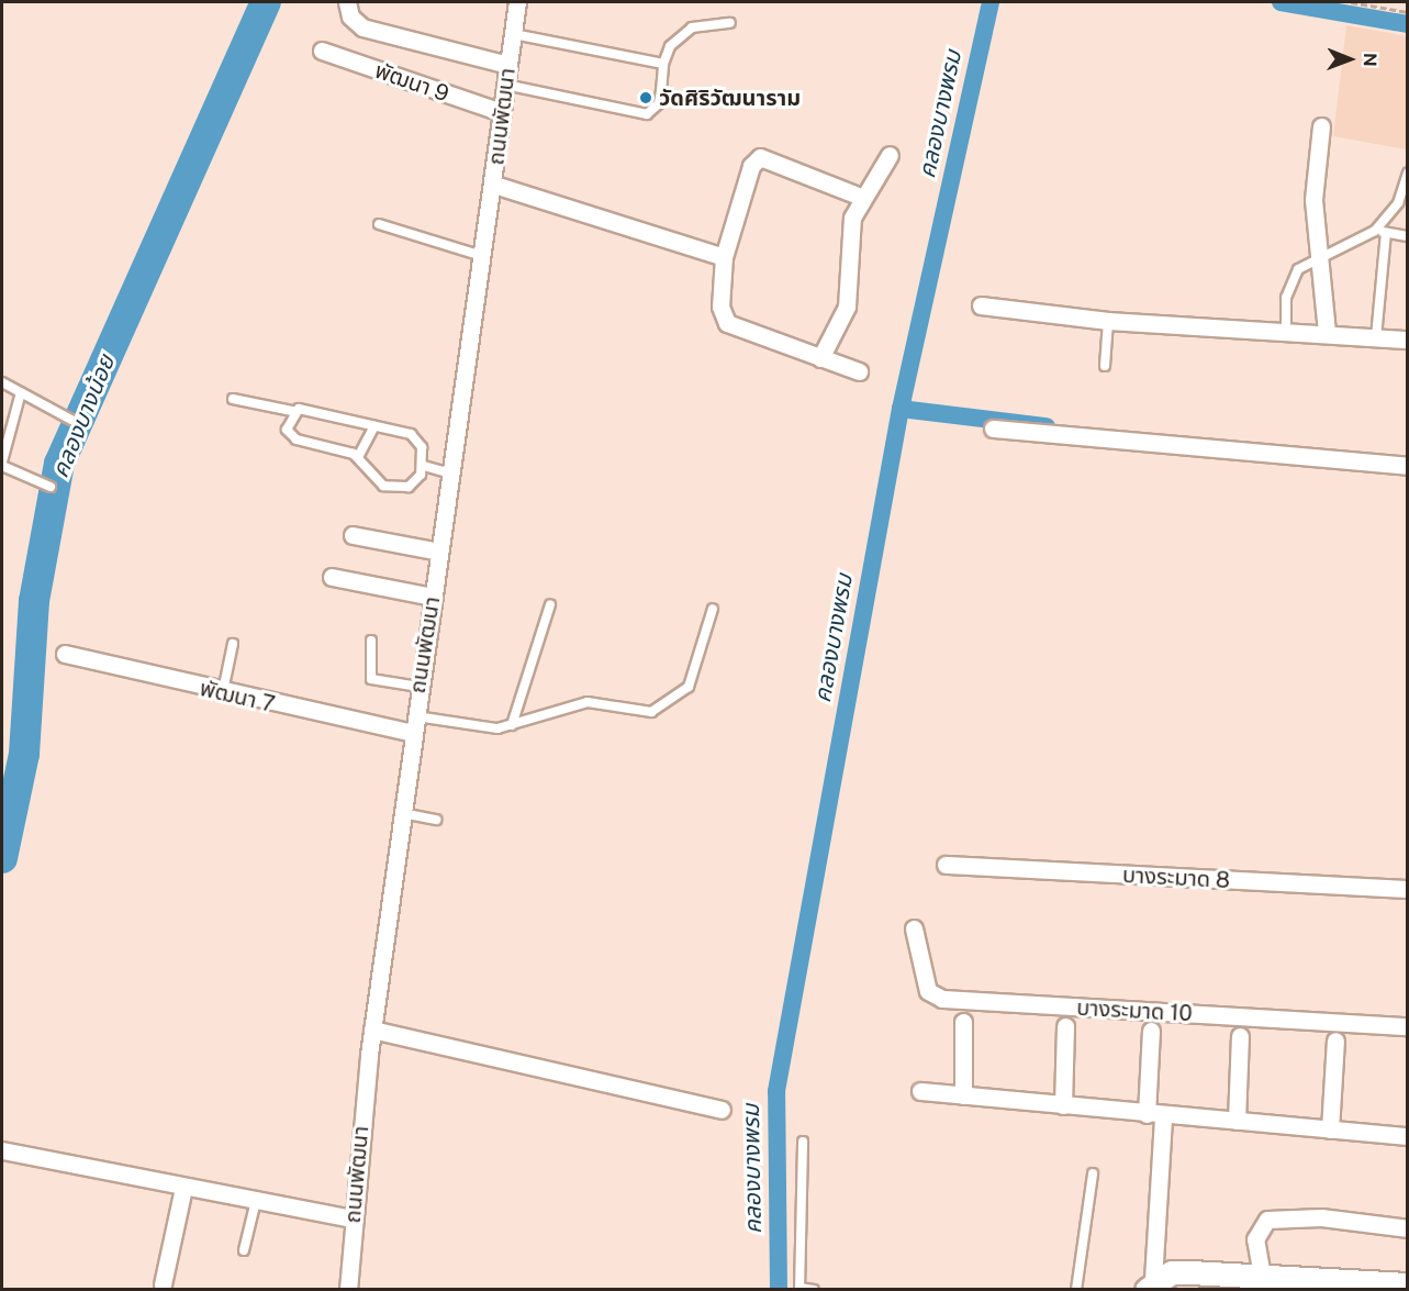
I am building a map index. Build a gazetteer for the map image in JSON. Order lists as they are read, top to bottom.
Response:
{
  "streets": {
    "street": [
      "พัฒนา 9",
      "ถนนพัฒนา",
      "พัฒนา 7",
      "บางระมาด 8",
      "บางระมาด 10"
    ]
  },
  "crossings": [
    ["พัฒนา 9", "ถนนพัฒนา"],
    ["ถนนพัฒนา", "พัฒนา 7"]
  ],
  "water": ["คลองบางพรม", "คลองบางน้อย"],
  "places": ["วัดศิริวัฒนาราม"],
  "north": "right"
}
